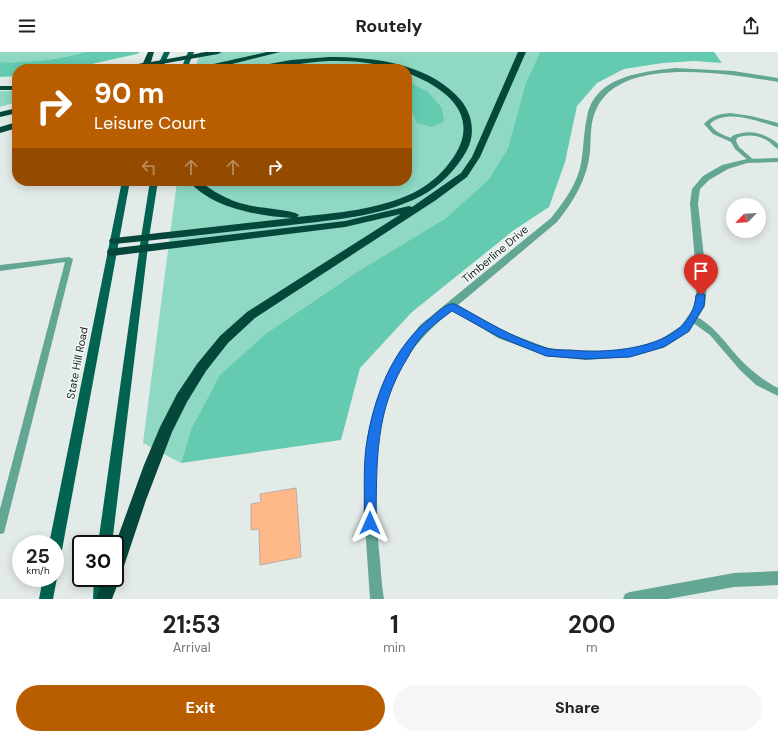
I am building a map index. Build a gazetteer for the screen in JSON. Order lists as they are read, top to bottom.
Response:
{
  "streets": {
    "main road": ["State Hill Road"],
    "street": ["Timberline Drive"]
  },
  "north": "bottom left",
  "page": {
    "header": "Routely",
    "turn": ["90 m", "Leisure Court"],
    "speed": "25 km/h",
    "limit": "30",
    "eta": [
      "21:53",
      "Arrival",
      "1",
      "min",
      "200",
      "m"
    ],
    "buttons": ["Exit", "Share"]
  }
}
